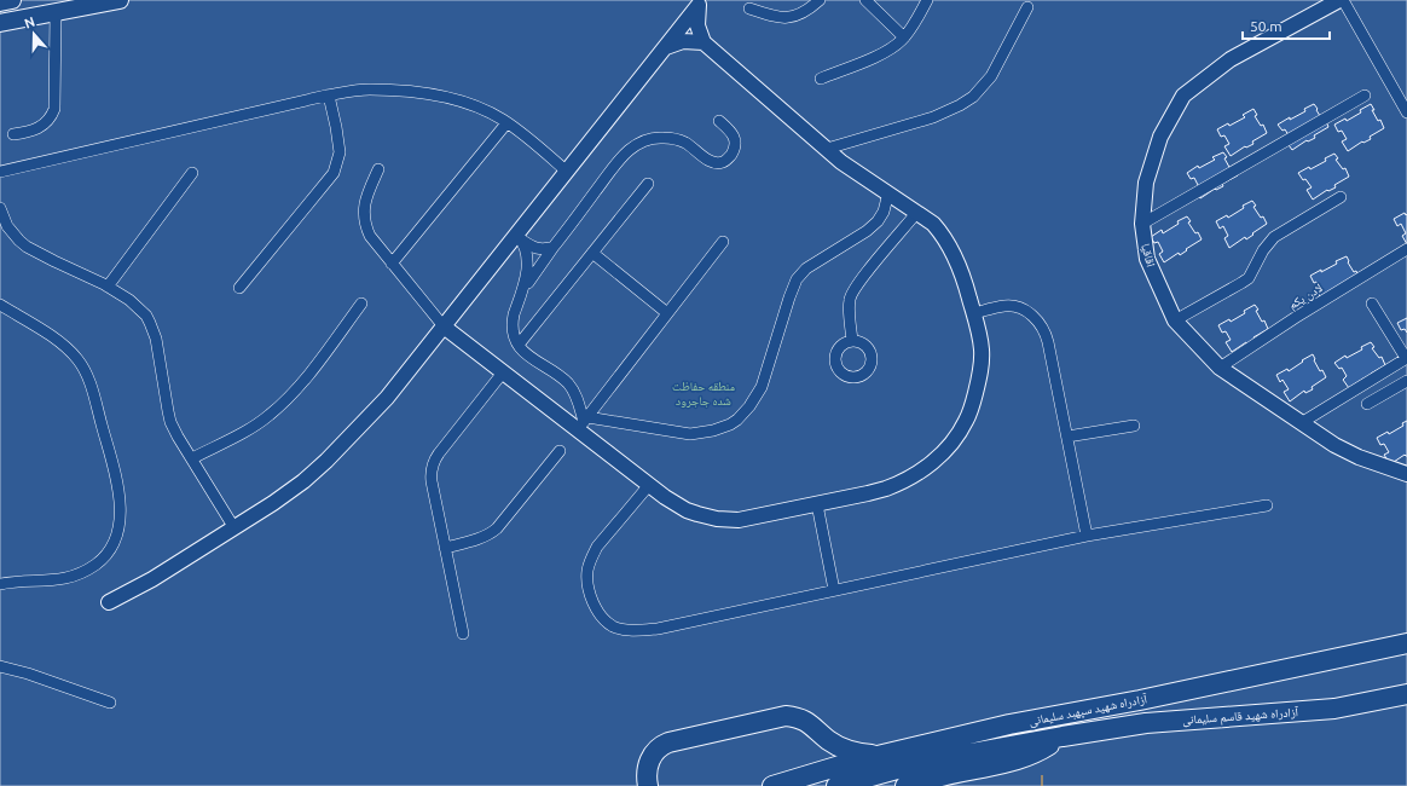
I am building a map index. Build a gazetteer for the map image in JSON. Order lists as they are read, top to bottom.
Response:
{
  "streets": {
    "highway": ["آزادراه شهید سپهبد سلیمانی", "آزادراه شهید قاسم سلیمانی"],
    "main road": ["اقاقیا"],
    "street": ["لادن یکم"]
  },
  "crossings": [
    ["اقاقیا", "لادن یکم"],
    ["آزادراه شهید سپهبد سلیمانی", "آزادراه شهید قاسم سلیمانی"]
  ],
  "parks": ["منطقه حفاظت شده جاجرود"],
  "scale_bar": "50 m",
  "north": "top"
}
